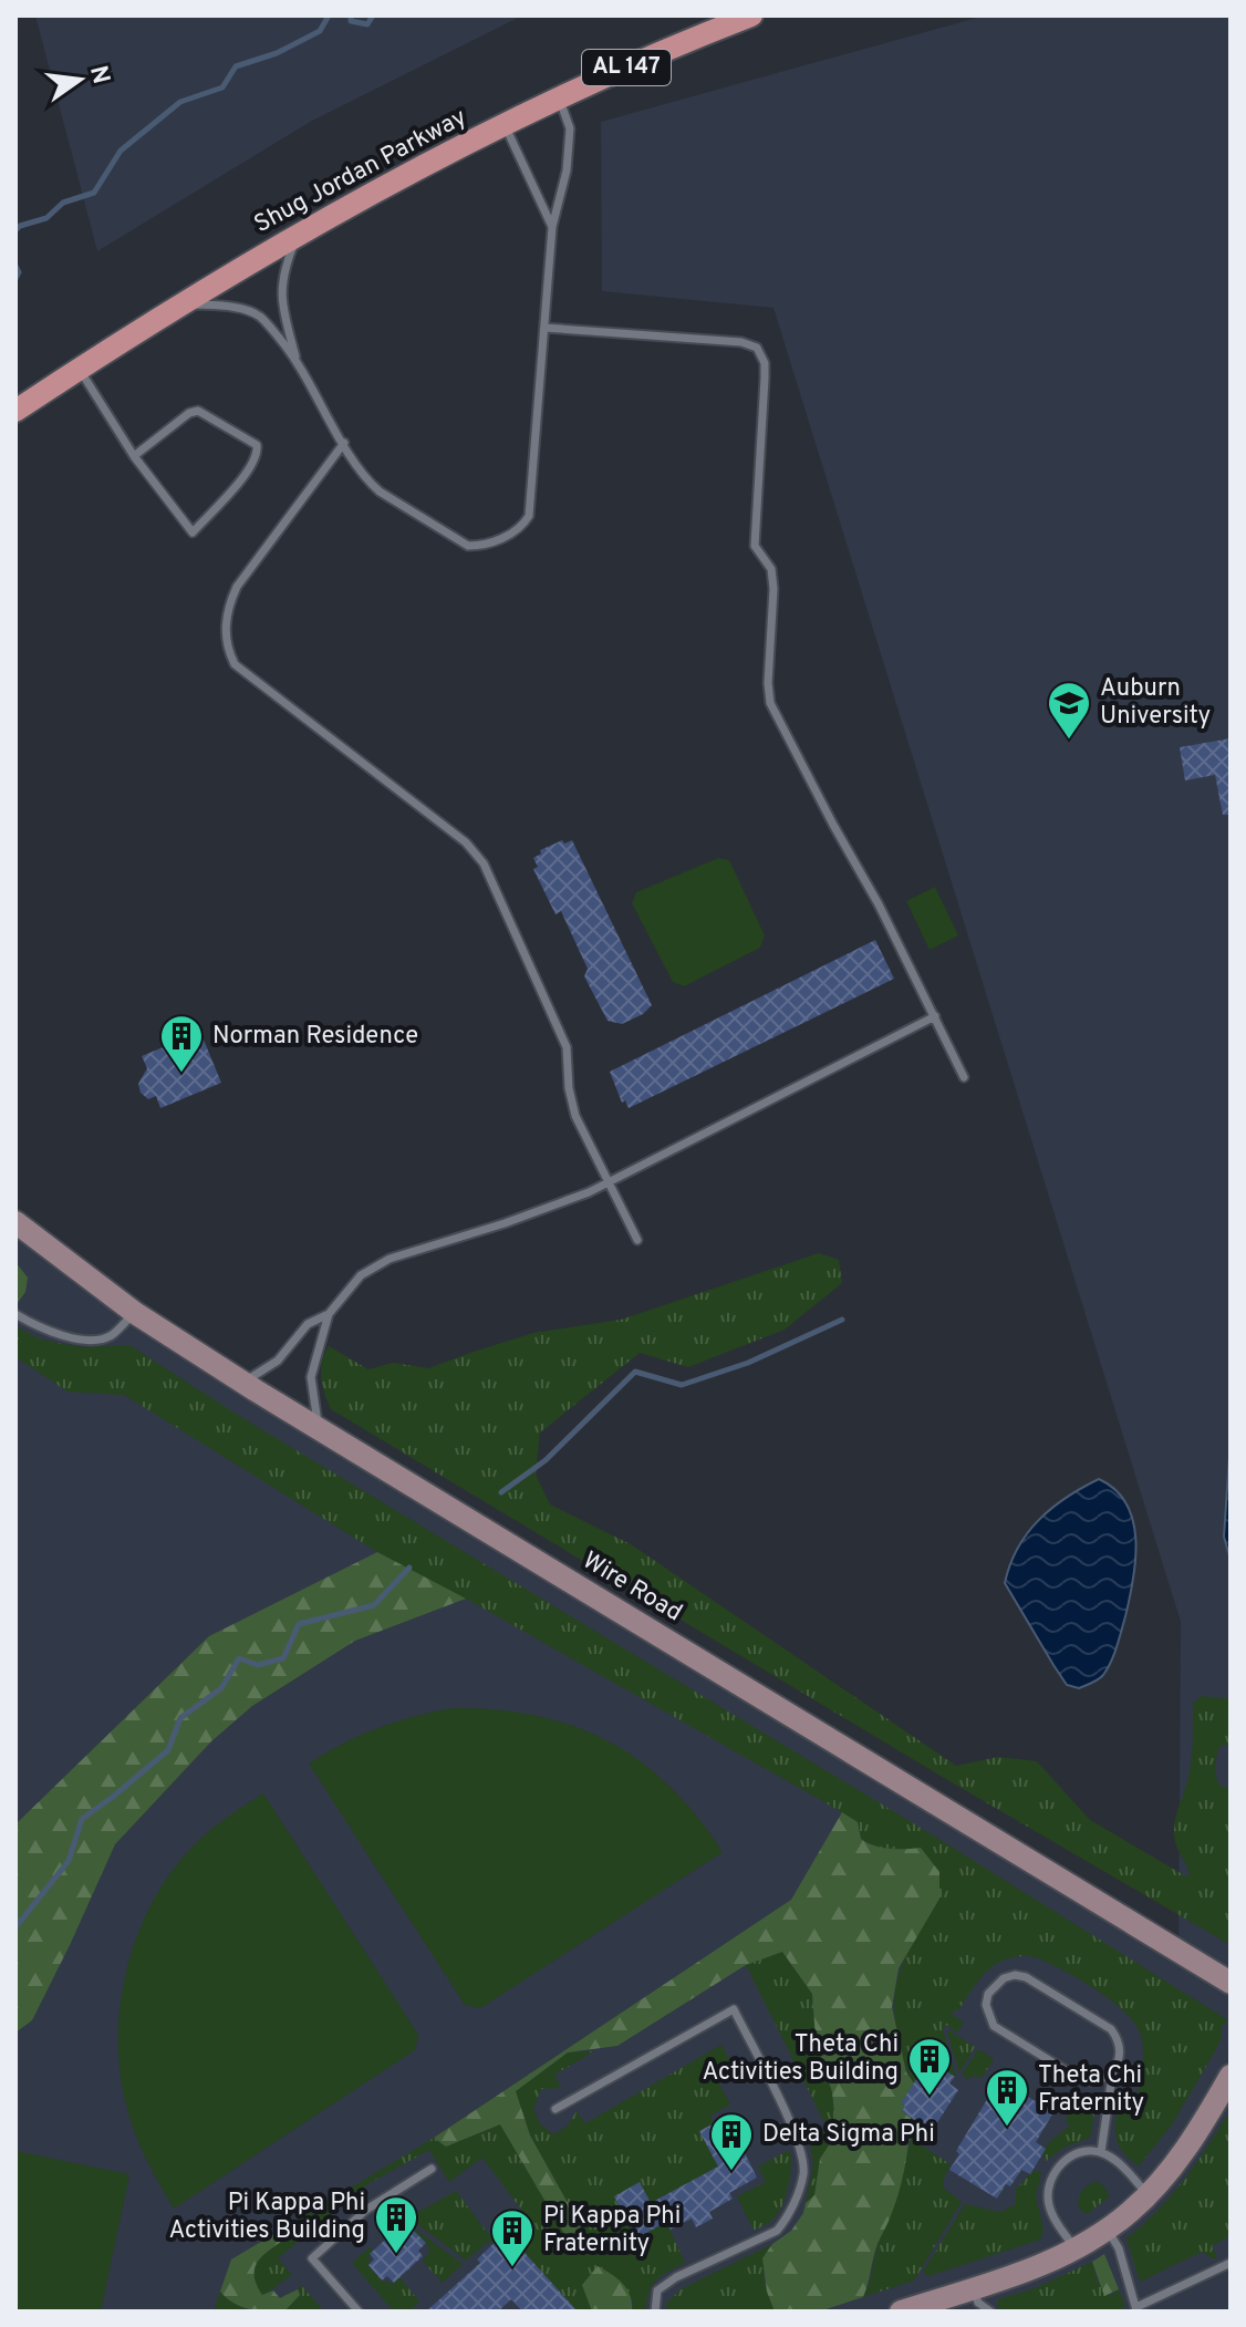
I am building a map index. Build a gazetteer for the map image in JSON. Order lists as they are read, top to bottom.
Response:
{
  "streets": {
    "main road": ["AL 147", "Shug Jordan Parkway"],
    "street": ["Wire Road"]
  },
  "places": {
    "school or university": ["Auburn University"],
    "building": [
      "Norman Residence",
      "Theta Chi Activities Building",
      "Theta Chi Fraternity",
      "Delta Sigma Phi",
      "Pi Kappa Phi Activities Building",
      "Pi Kappa Phi Fraternity"
    ]
  },
  "north": "right"
}
